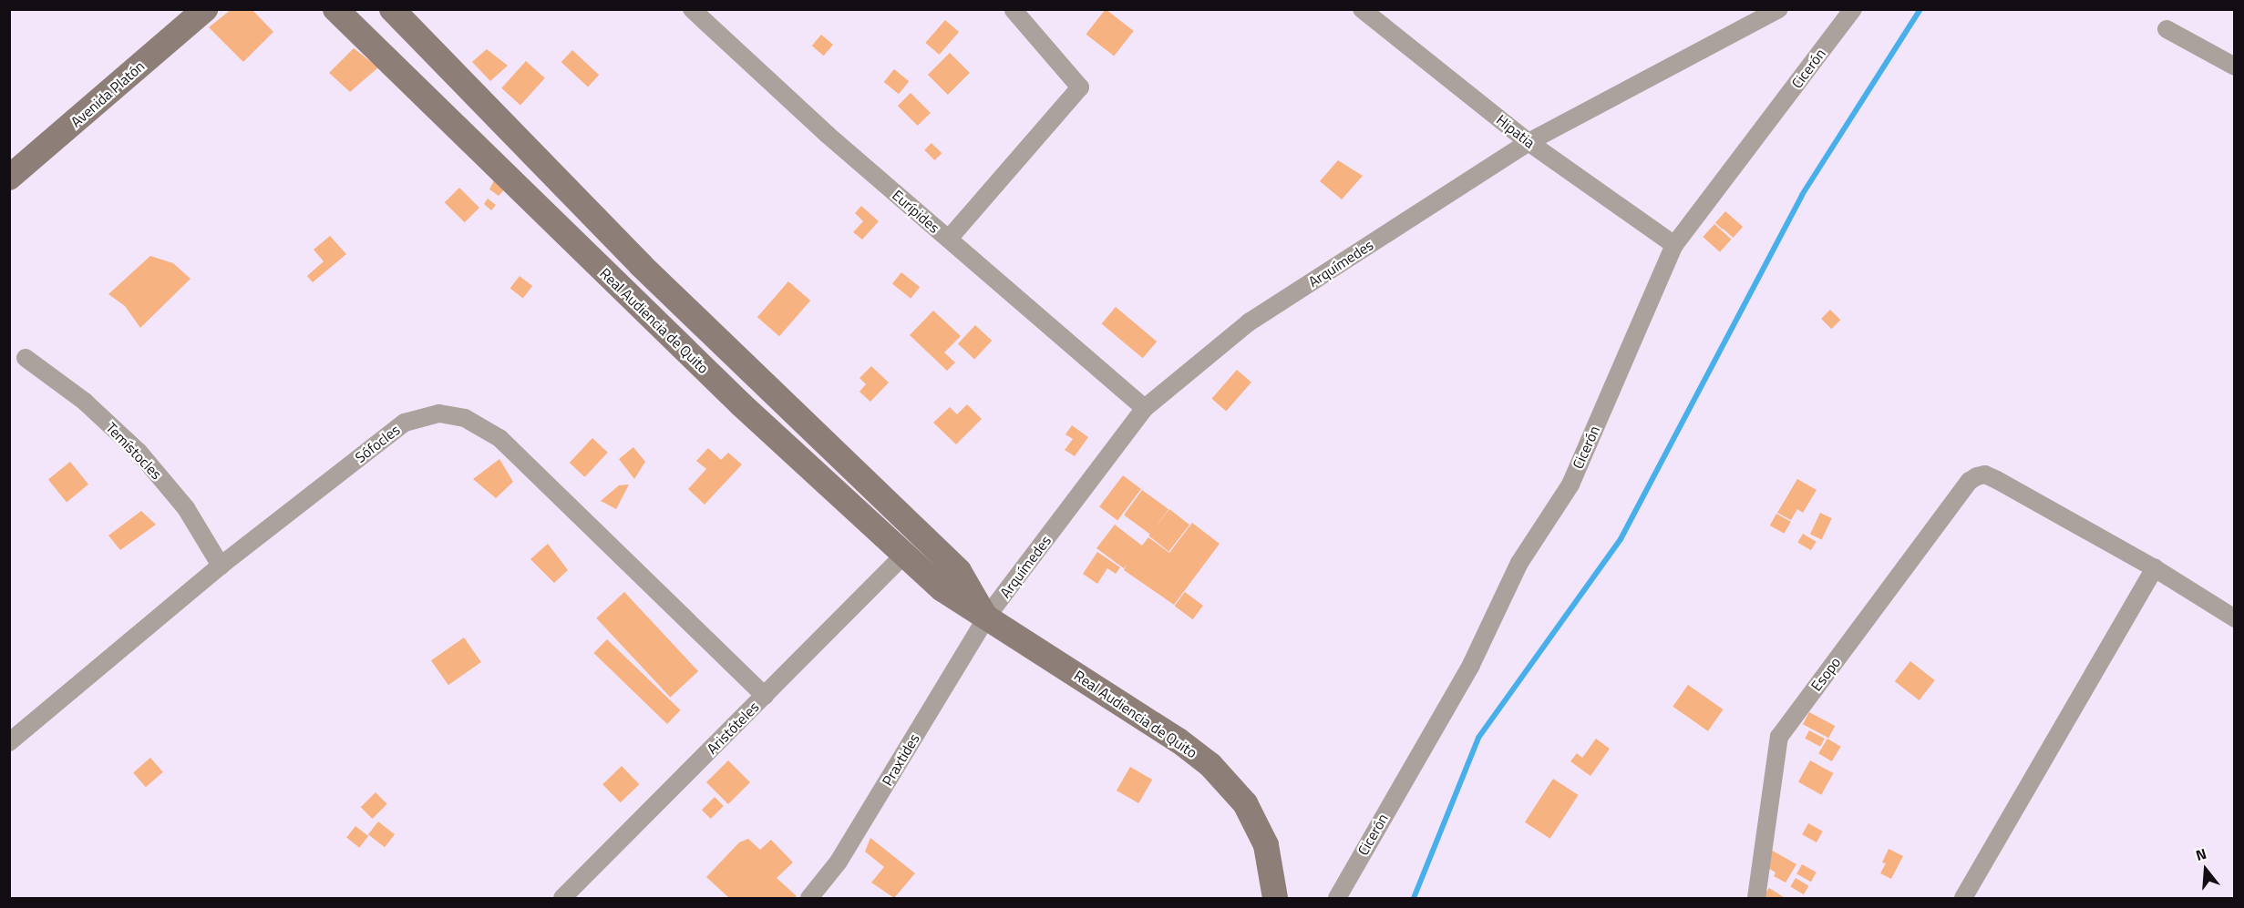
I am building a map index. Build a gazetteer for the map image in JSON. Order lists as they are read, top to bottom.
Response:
{
  "streets": {
    "main road": ["Avenida Platón", "Real Audiencia de Quito"],
    "street": [
      "Cicerón",
      "Hipatia",
      "Eurípides",
      "Arquímedes",
      "Sófocles",
      "Temístocles",
      "Esopo",
      "Aristóteles",
      "Praxtides"
    ]
  },
  "crossings": [
    ["Cicerón", "Hipatia"],
    ["Hipatia", "Arquímedes"],
    ["Eurípides", "Arquímedes"],
    ["Arquímedes", "Real Audiencia de Quito"],
    ["Arquímedes", "Praxtides"],
    ["Real Audiencia de Quito", "Aristóteles"],
    ["Real Audiencia de Quito", "Praxtides"],
    ["Sófocles", "Temístocles"],
    ["Sófocles", "Aristóteles"]
  ],
  "north": "top"
}
